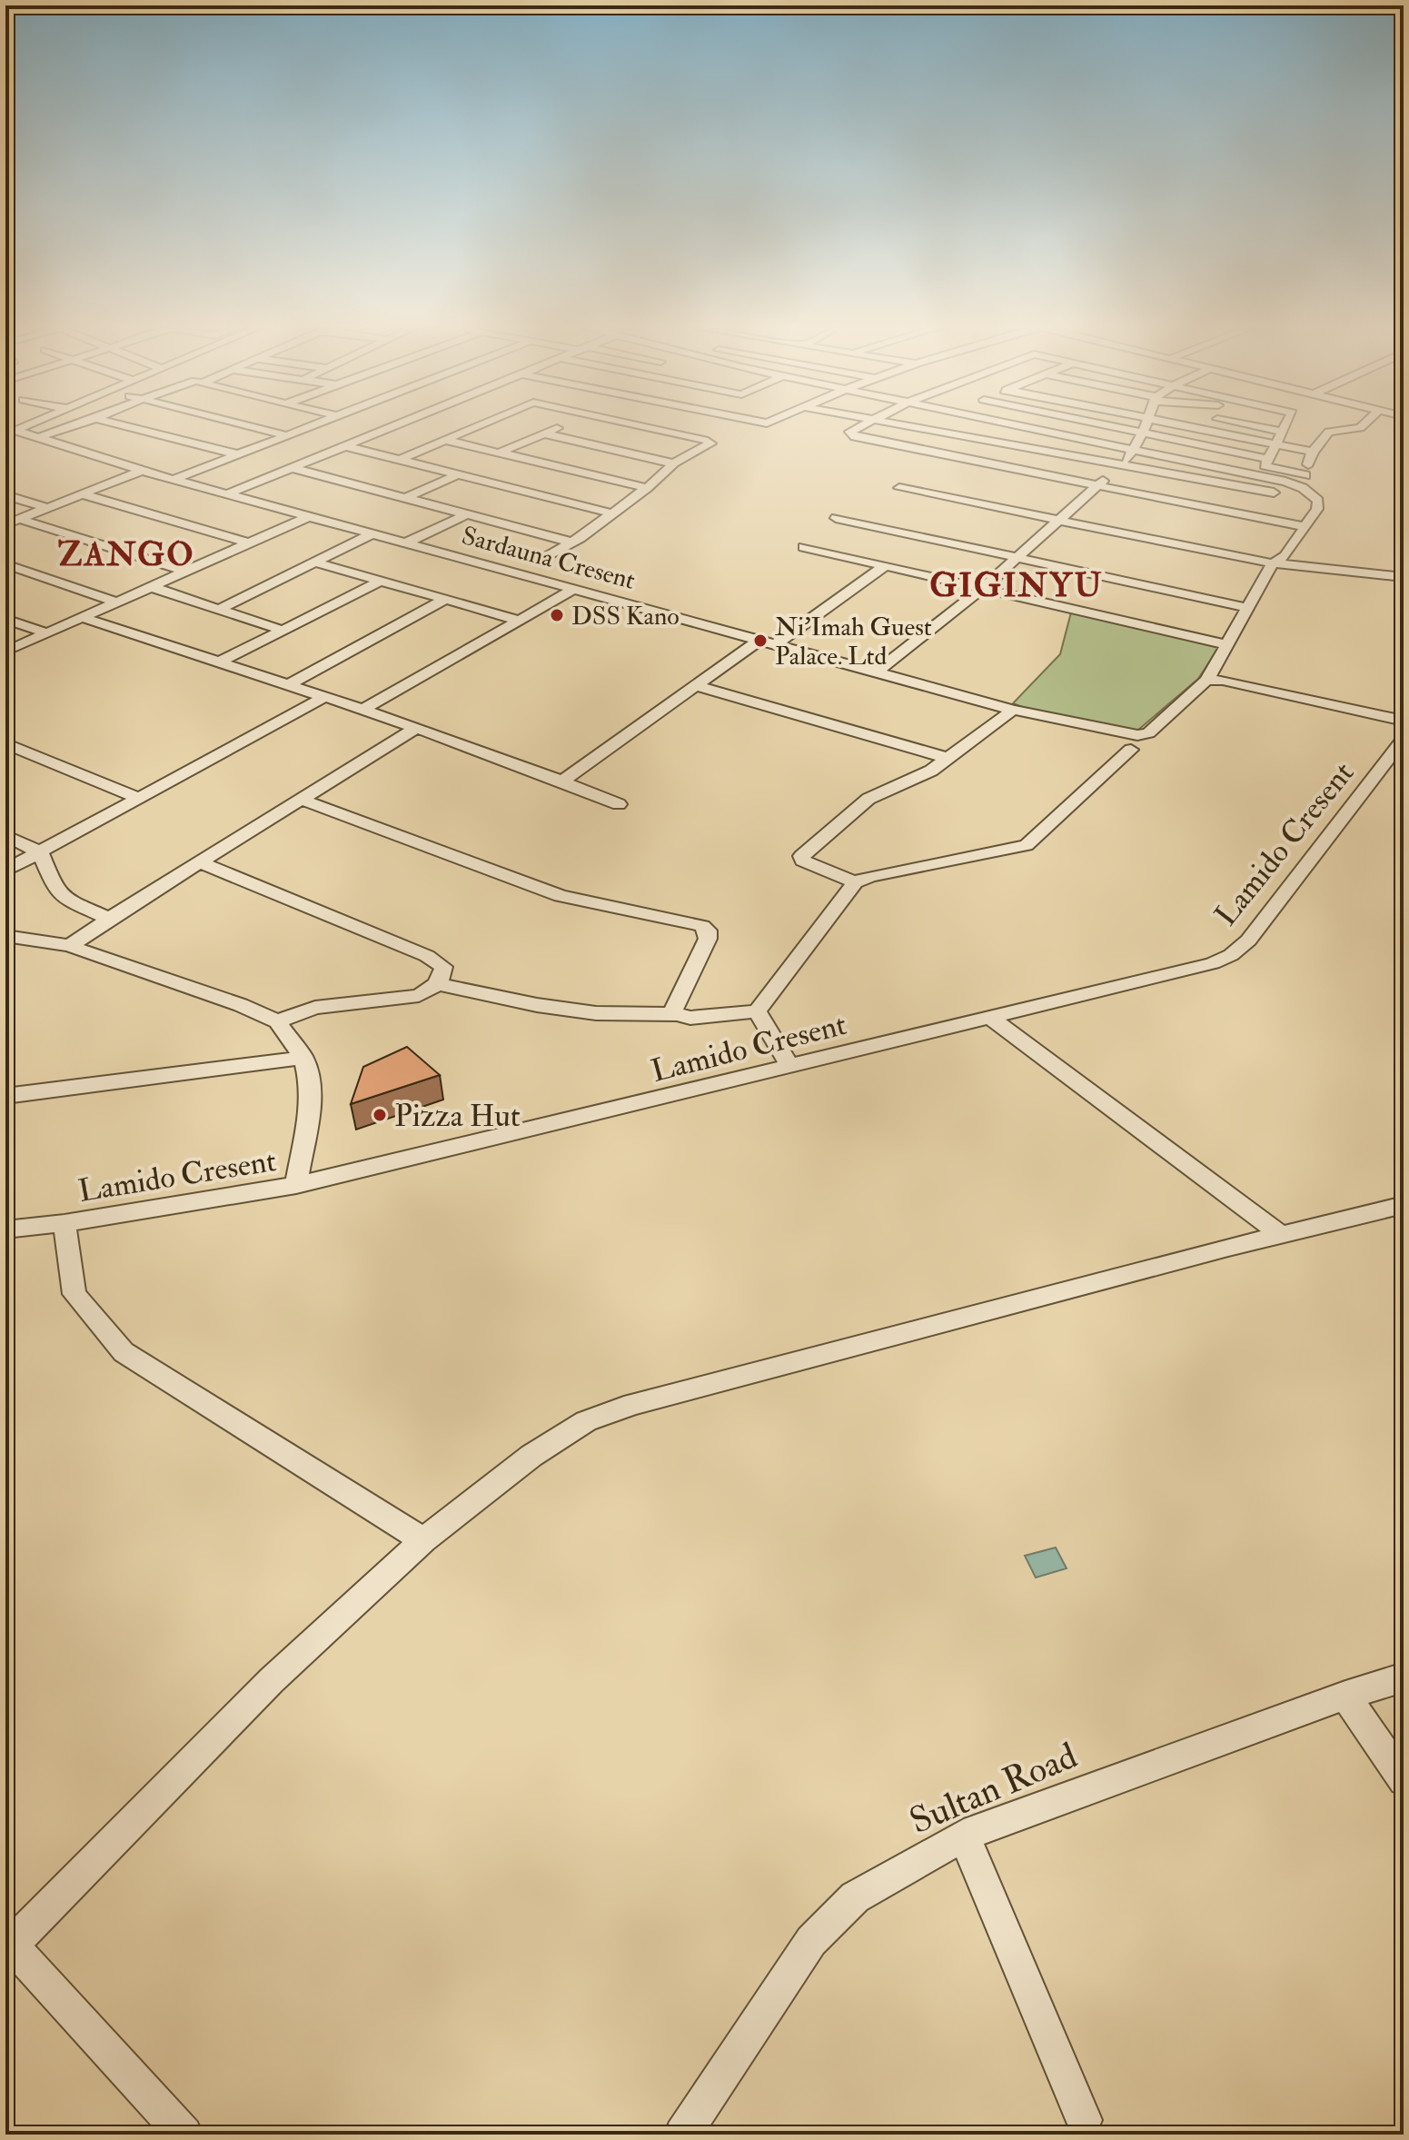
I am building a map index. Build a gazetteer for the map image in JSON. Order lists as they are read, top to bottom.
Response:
{
  "streets": {
    "street": ["Sardauna Cresent", "Lamido Cresent", "Sultan Road"]
  },
  "districts": ["ZANGO", "GIGINYU"],
  "places": ["DSS Kano", "Ni'Imah Guest Palace. Ltd", "Pizza Hut"]
}
